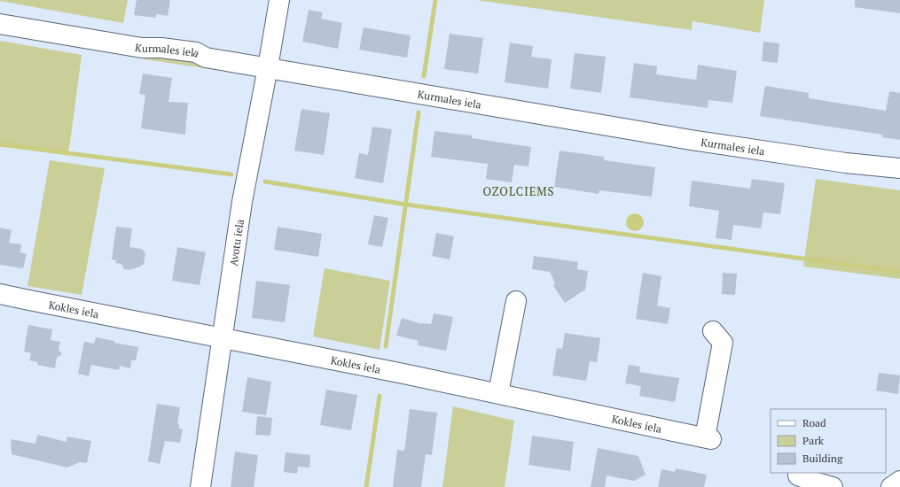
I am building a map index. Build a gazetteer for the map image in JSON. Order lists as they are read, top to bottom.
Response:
{
  "streets": {
    "street": ["Kurmales iela", "Avotu iela", "Kokles iela"]
  },
  "crossings": [
    ["Kurmales iela", "Avotu iela"],
    ["Avotu iela", "Kokles iela"]
  ],
  "districts": ["OZOLCIEMS"],
  "legend": ["Road", "Park", "Building"]
}
